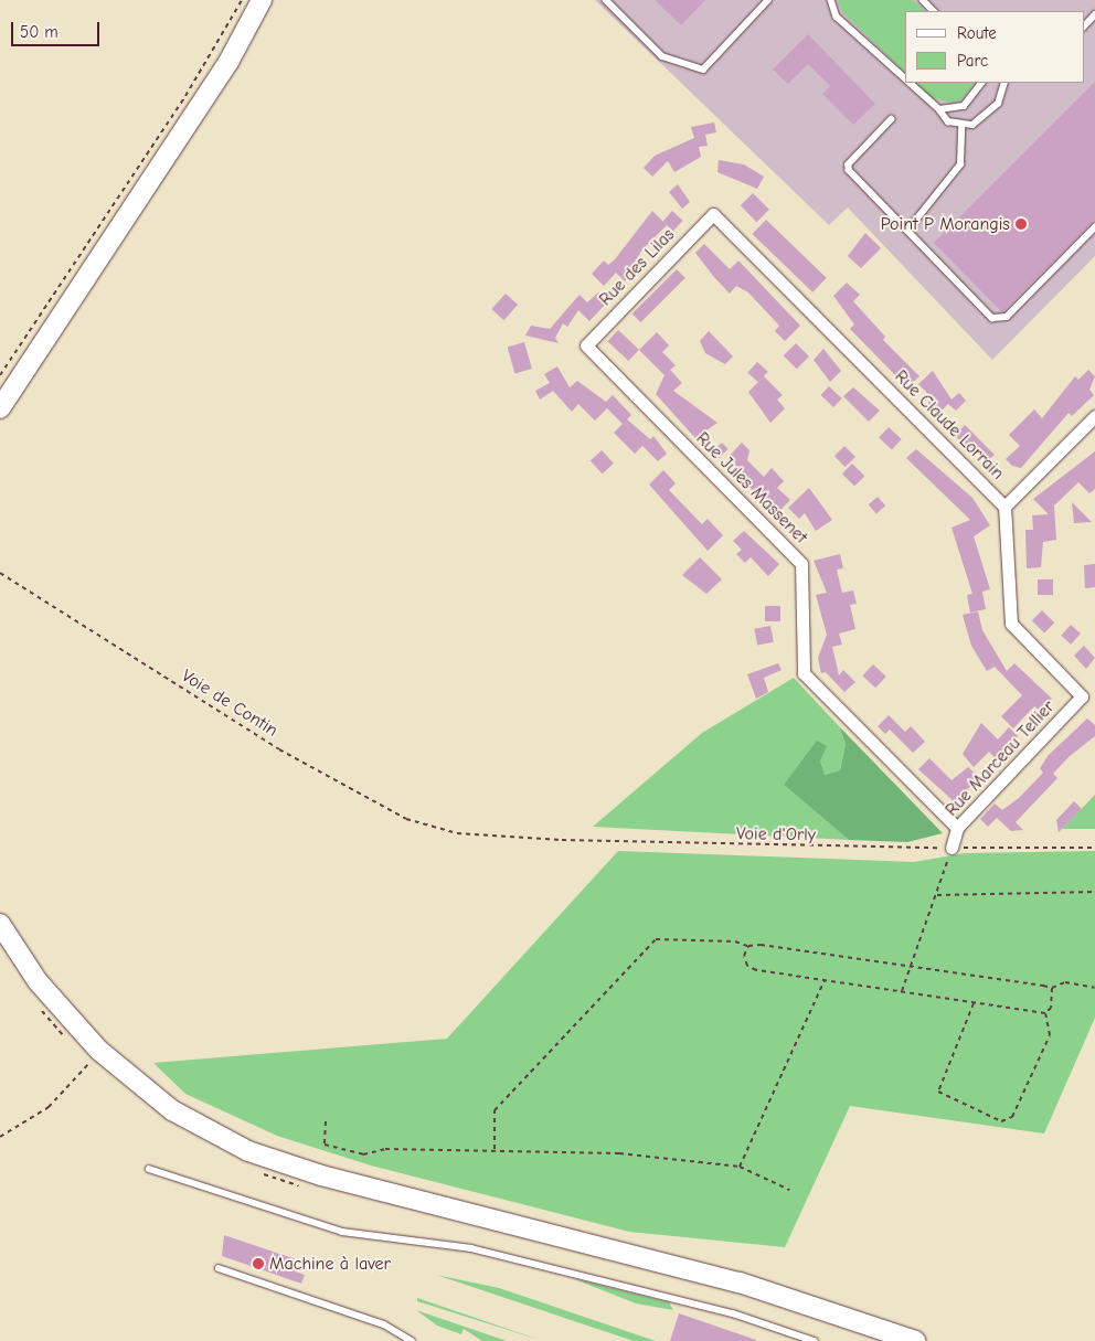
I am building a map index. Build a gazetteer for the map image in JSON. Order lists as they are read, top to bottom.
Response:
{
  "streets": {
    "street": [
      "Rue des Lilas",
      "Rue Claude Lorrain",
      "Rue Jules Massenet",
      "Rue Marceau Tellier"
    ],
    "path": ["Voie de Contin", "Voie d'Orly"]
  },
  "crossings": [
    ["Rue des Lilas", "Rue Claude Lorrain"],
    ["Rue des Lilas", "Rue Jules Massenet"],
    ["Rue Claude Lorrain", "Rue Marceau Tellier"],
    ["Rue Jules Massenet", "Rue Marceau Tellier"],
    ["Voie de Contin", "Voie d'Orly"],
    ["Rue Marceau Tellier", "Voie d'Orly"]
  ],
  "places": ["Point P Morangis", "Machine à laver"],
  "legend": ["Route", "Parc"],
  "scale_bar": "50 m"
}
